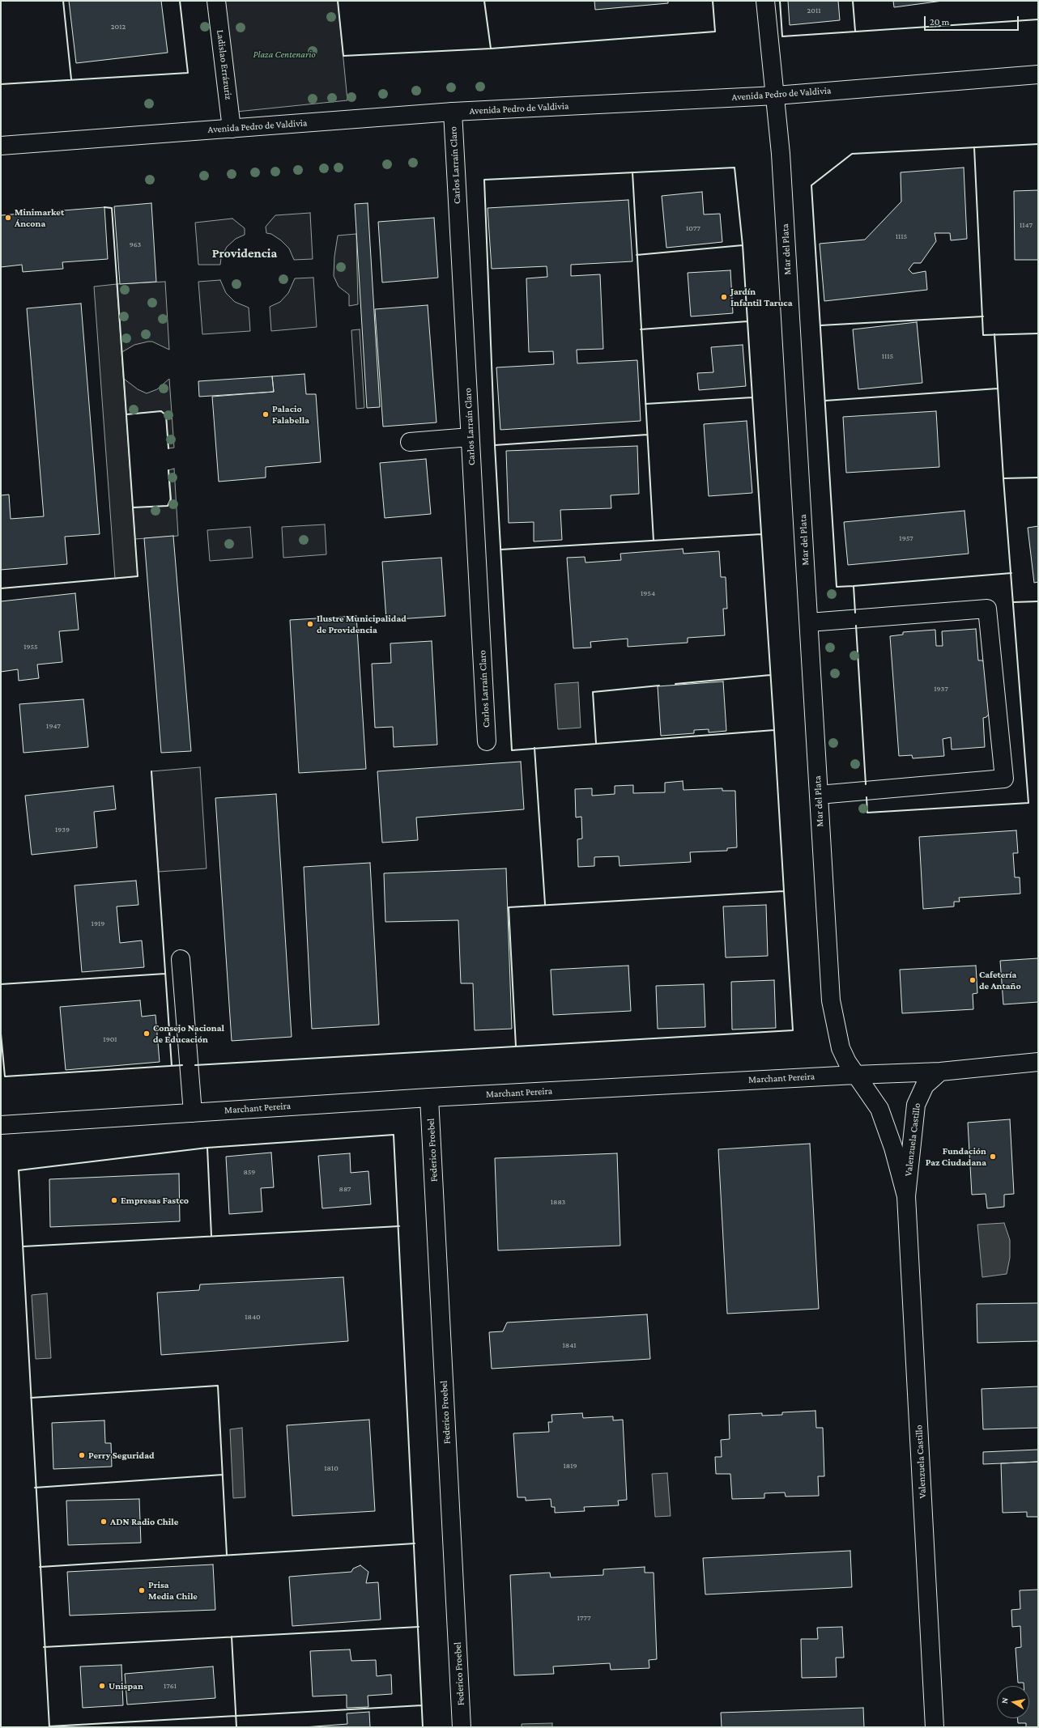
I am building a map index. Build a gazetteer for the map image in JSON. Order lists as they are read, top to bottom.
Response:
{
  "streets": {
    "street": [
      "Ladislao Errázuriz",
      "Avenida Pedro de Valdivia",
      "Carlos Larraín Claro",
      "Mar del Plata",
      "Marchant Pereira",
      "Valenzuela Castillo",
      "Federico Froebel"
    ]
  },
  "crossings": [
    ["Ladislao Errázuriz", "Avenida Pedro de Valdivia"],
    ["Avenida Pedro de Valdivia", "Carlos Larraín Claro"],
    ["Avenida Pedro de Valdivia", "Mar del Plata"],
    ["Mar del Plata", "Marchant Pereira"],
    ["Mar del Plata", "Valenzuela Castillo"],
    ["Marchant Pereira", "Valenzuela Castillo"],
    ["Marchant Pereira", "Federico Froebel"]
  ],
  "districts": ["Providencia"],
  "parks": ["Plaza Centenario"],
  "places": [
    "Minimarket Áncona",
    "Jardín Infantil Taruca",
    "Palacio Falabella",
    "Ilustre Municipalidad de Providencia",
    "Cafetería de Antaño",
    "Consejo Nacional de Educación",
    "Fundación Paz Ciudadana",
    "Empresas Fastco",
    "Perry Seguridad",
    "ADN Radio Chile",
    "Prisa Media Chile",
    "Unispan"
  ],
  "house_numbers": [
    "2011",
    "2012",
    "1147",
    "1077",
    "1115",
    "963",
    "1115",
    "1957",
    "1954",
    "1955",
    "1937",
    "1947",
    "1939",
    "1919",
    "1901",
    "859",
    "887",
    "1883",
    "1840",
    "1841",
    "1819",
    "1810",
    "1777",
    "1761"
  ],
  "scale_bar": "20 m",
  "north": "left"
}
